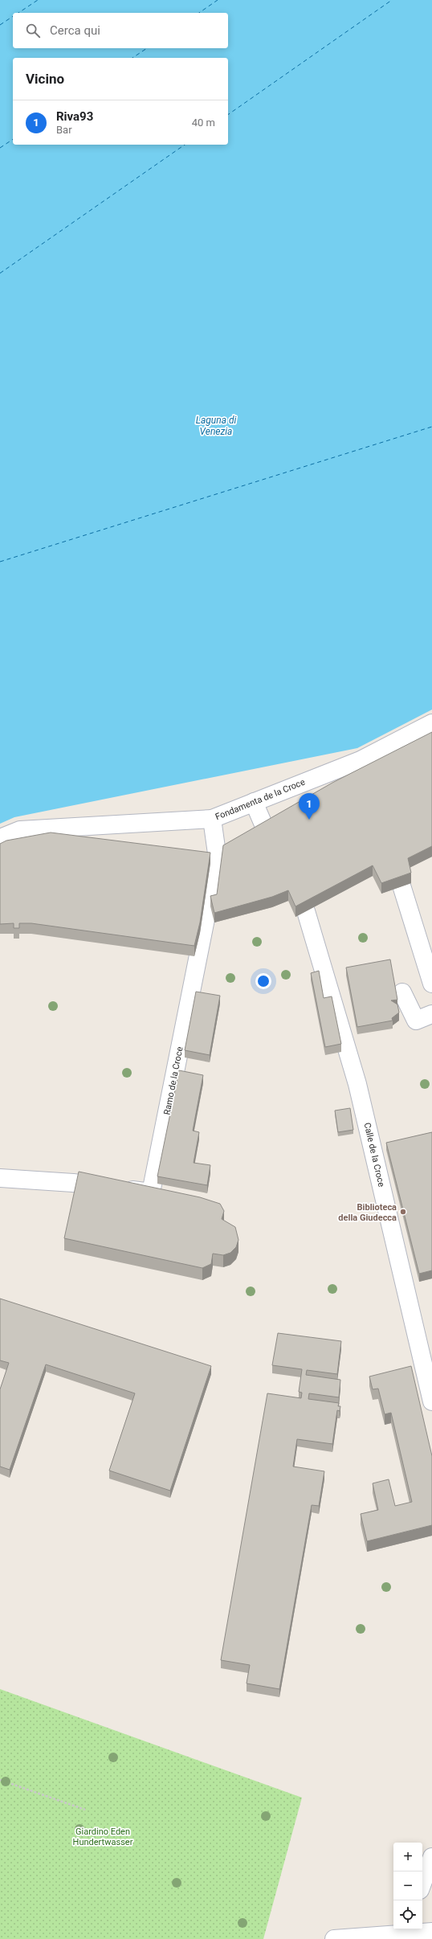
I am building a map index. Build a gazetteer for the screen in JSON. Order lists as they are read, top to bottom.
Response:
{
  "streets": {
    "street": ["Fondamenta de la Croce", "Ramo de la Croce", "Calle de la Croce"]
  },
  "crossings": [
    ["Fondamenta de la Croce", "Ramo de la Croce"]
  ],
  "water": ["Laguna di Venezia"],
  "parks": ["Giardino Eden Hundertwasser"],
  "places": ["Biblioteca della Giudecca"],
  "page": {
    "search": "Cerca qui",
    "heading": "Vicino",
    "list": [
      {
        "mark": "1",
        "name": "Riva93",
        "note": "Bar",
        "value": "40 m"
      }
    ],
    "pins": "1",
    "map_buttons": ["+", "−"]
  }
}
